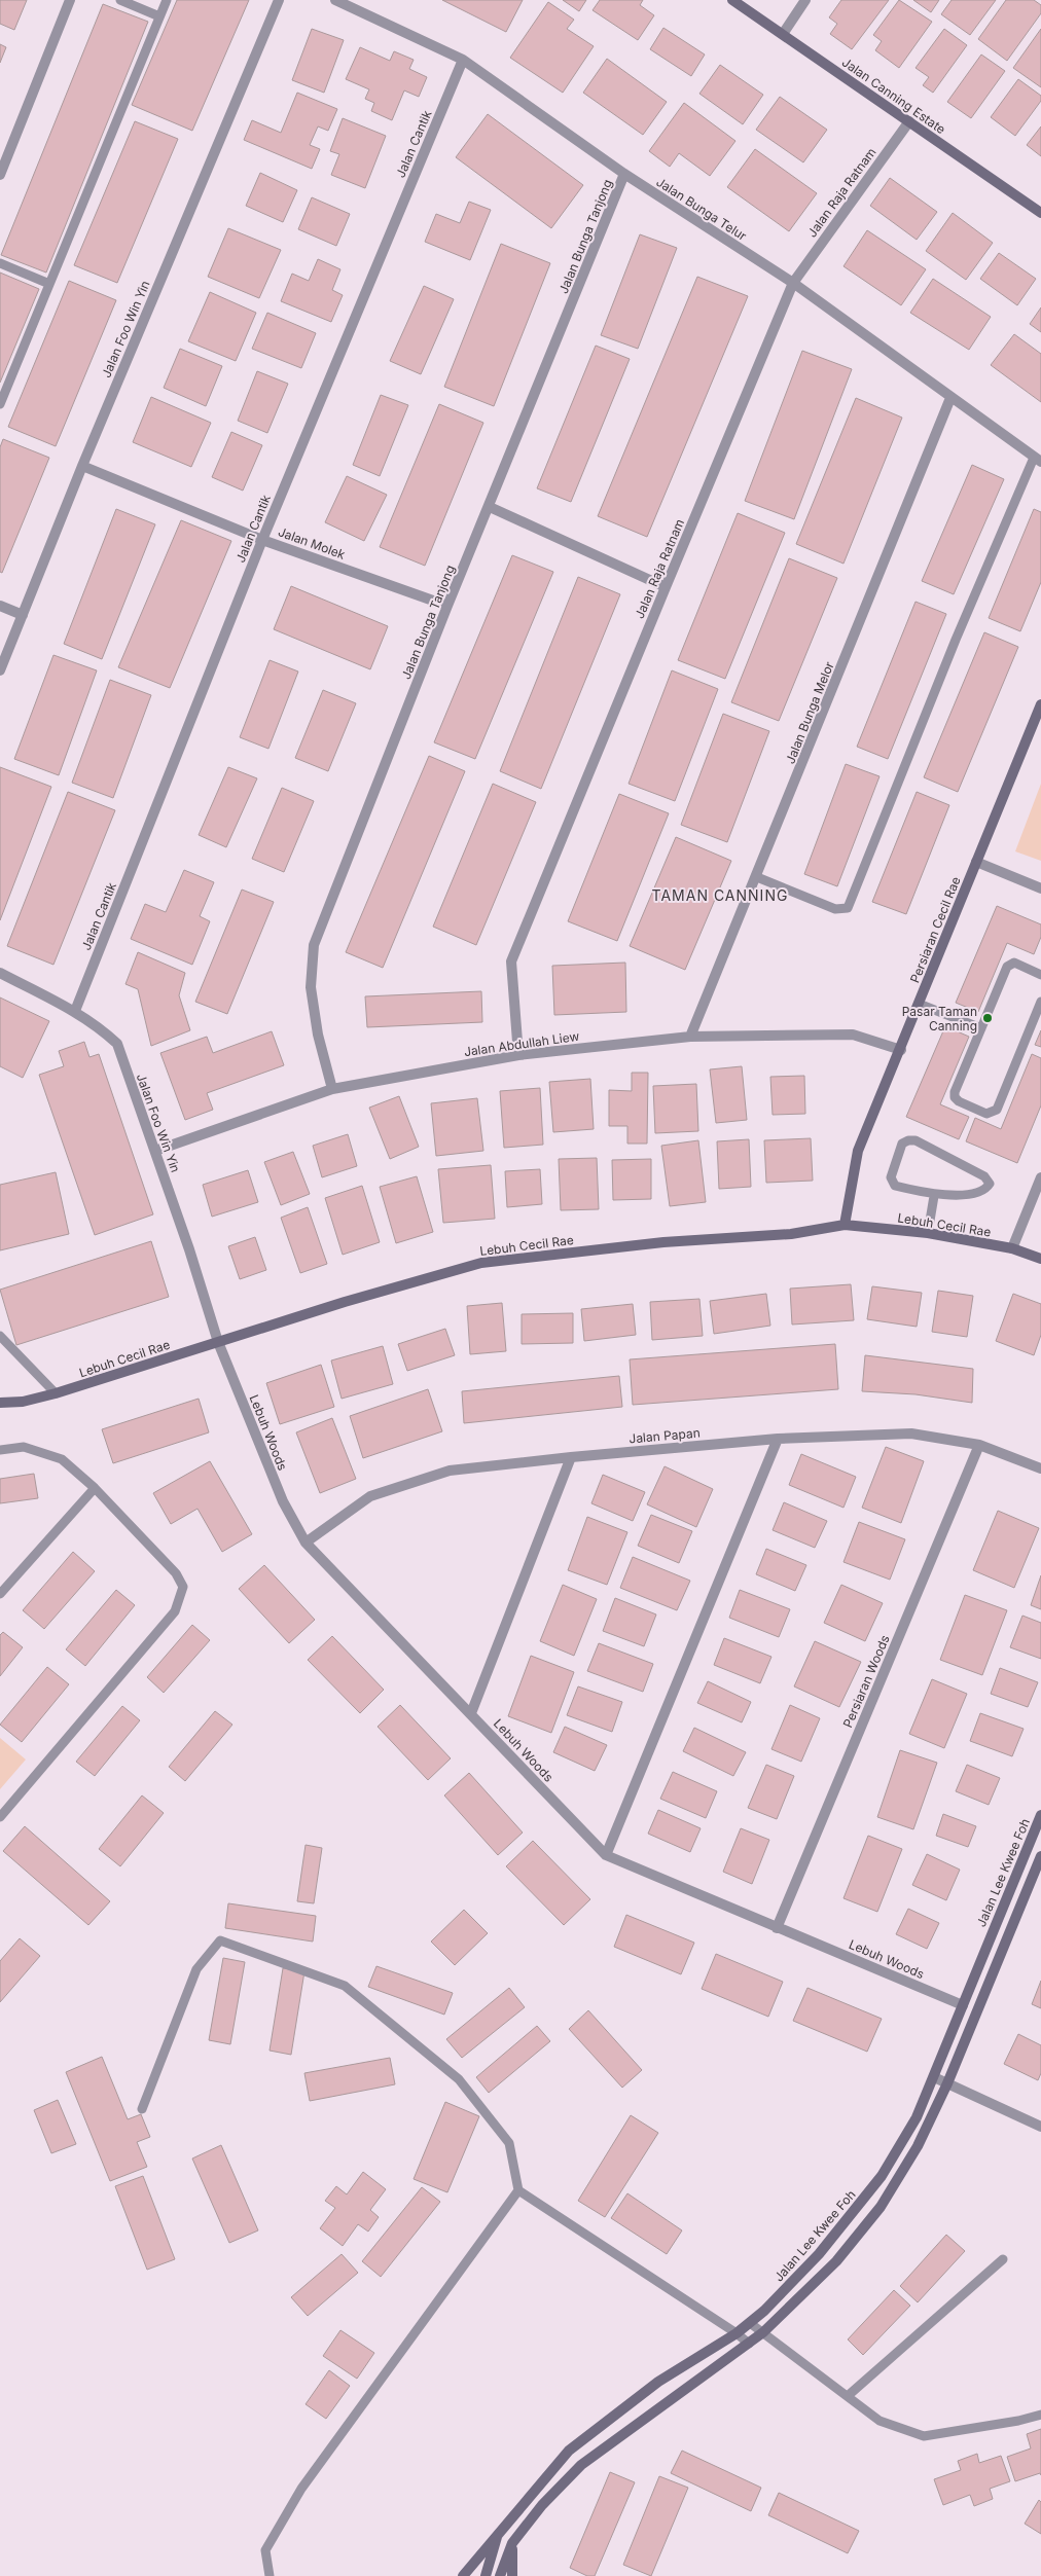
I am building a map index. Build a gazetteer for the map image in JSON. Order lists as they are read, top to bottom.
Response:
{
  "streets": {
    "street": [
      "Jalan Canning Estate",
      "Jalan Cantik",
      "Jalan Raja Ratnam",
      "Jalan Bunga Telur",
      "Jalan Bunga Tanjong",
      "Jalan Foo Win Yin",
      "Jalan Molek",
      "Jalan Bunga Melor",
      "Persiaran Cecil Rae",
      "Jalan Abdullah Liew",
      "Lebuh Cecil Rae",
      "Lebuh Woods",
      "Jalan Papan",
      "Persiaran Woods",
      "Jalan Lee Kwee Foh"
    ]
  },
  "crossings": [
    ["Jalan Canning Estate", "Jalan Raja Ratnam"],
    ["Jalan Cantik", "Jalan Bunga Telur"],
    ["Jalan Cantik", "Jalan Foo Win Yin"],
    ["Jalan Cantik", "Jalan Molek"],
    ["Jalan Raja Ratnam", "Jalan Bunga Telur"],
    ["Jalan Raja Ratnam", "Jalan Abdullah Liew"],
    ["Jalan Bunga Telur", "Jalan Bunga Tanjong"],
    ["Jalan Bunga Telur", "Jalan Bunga Melor"],
    ["Jalan Bunga Tanjong", "Jalan Molek"],
    ["Jalan Bunga Tanjong", "Jalan Abdullah Liew"],
    ["Jalan Foo Win Yin", "Jalan Molek"],
    ["Jalan Foo Win Yin", "Jalan Abdullah Liew"],
    ["Jalan Foo Win Yin", "Lebuh Cecil Rae"],
    ["Jalan Foo Win Yin", "Lebuh Woods"],
    ["Jalan Bunga Melor", "Jalan Abdullah Liew"],
    ["Persiaran Cecil Rae", "Jalan Abdullah Liew"],
    ["Persiaran Cecil Rae", "Lebuh Cecil Rae"],
    ["Lebuh Cecil Rae", "Lebuh Woods"],
    ["Lebuh Woods", "Jalan Papan"],
    ["Lebuh Woods", "Persiaran Woods"],
    ["Lebuh Woods", "Jalan Lee Kwee Foh"],
    ["Jalan Papan", "Persiaran Woods"]
  ],
  "districts": ["TAMAN CANNING"],
  "places": ["Pasar Taman Canning"]
}
